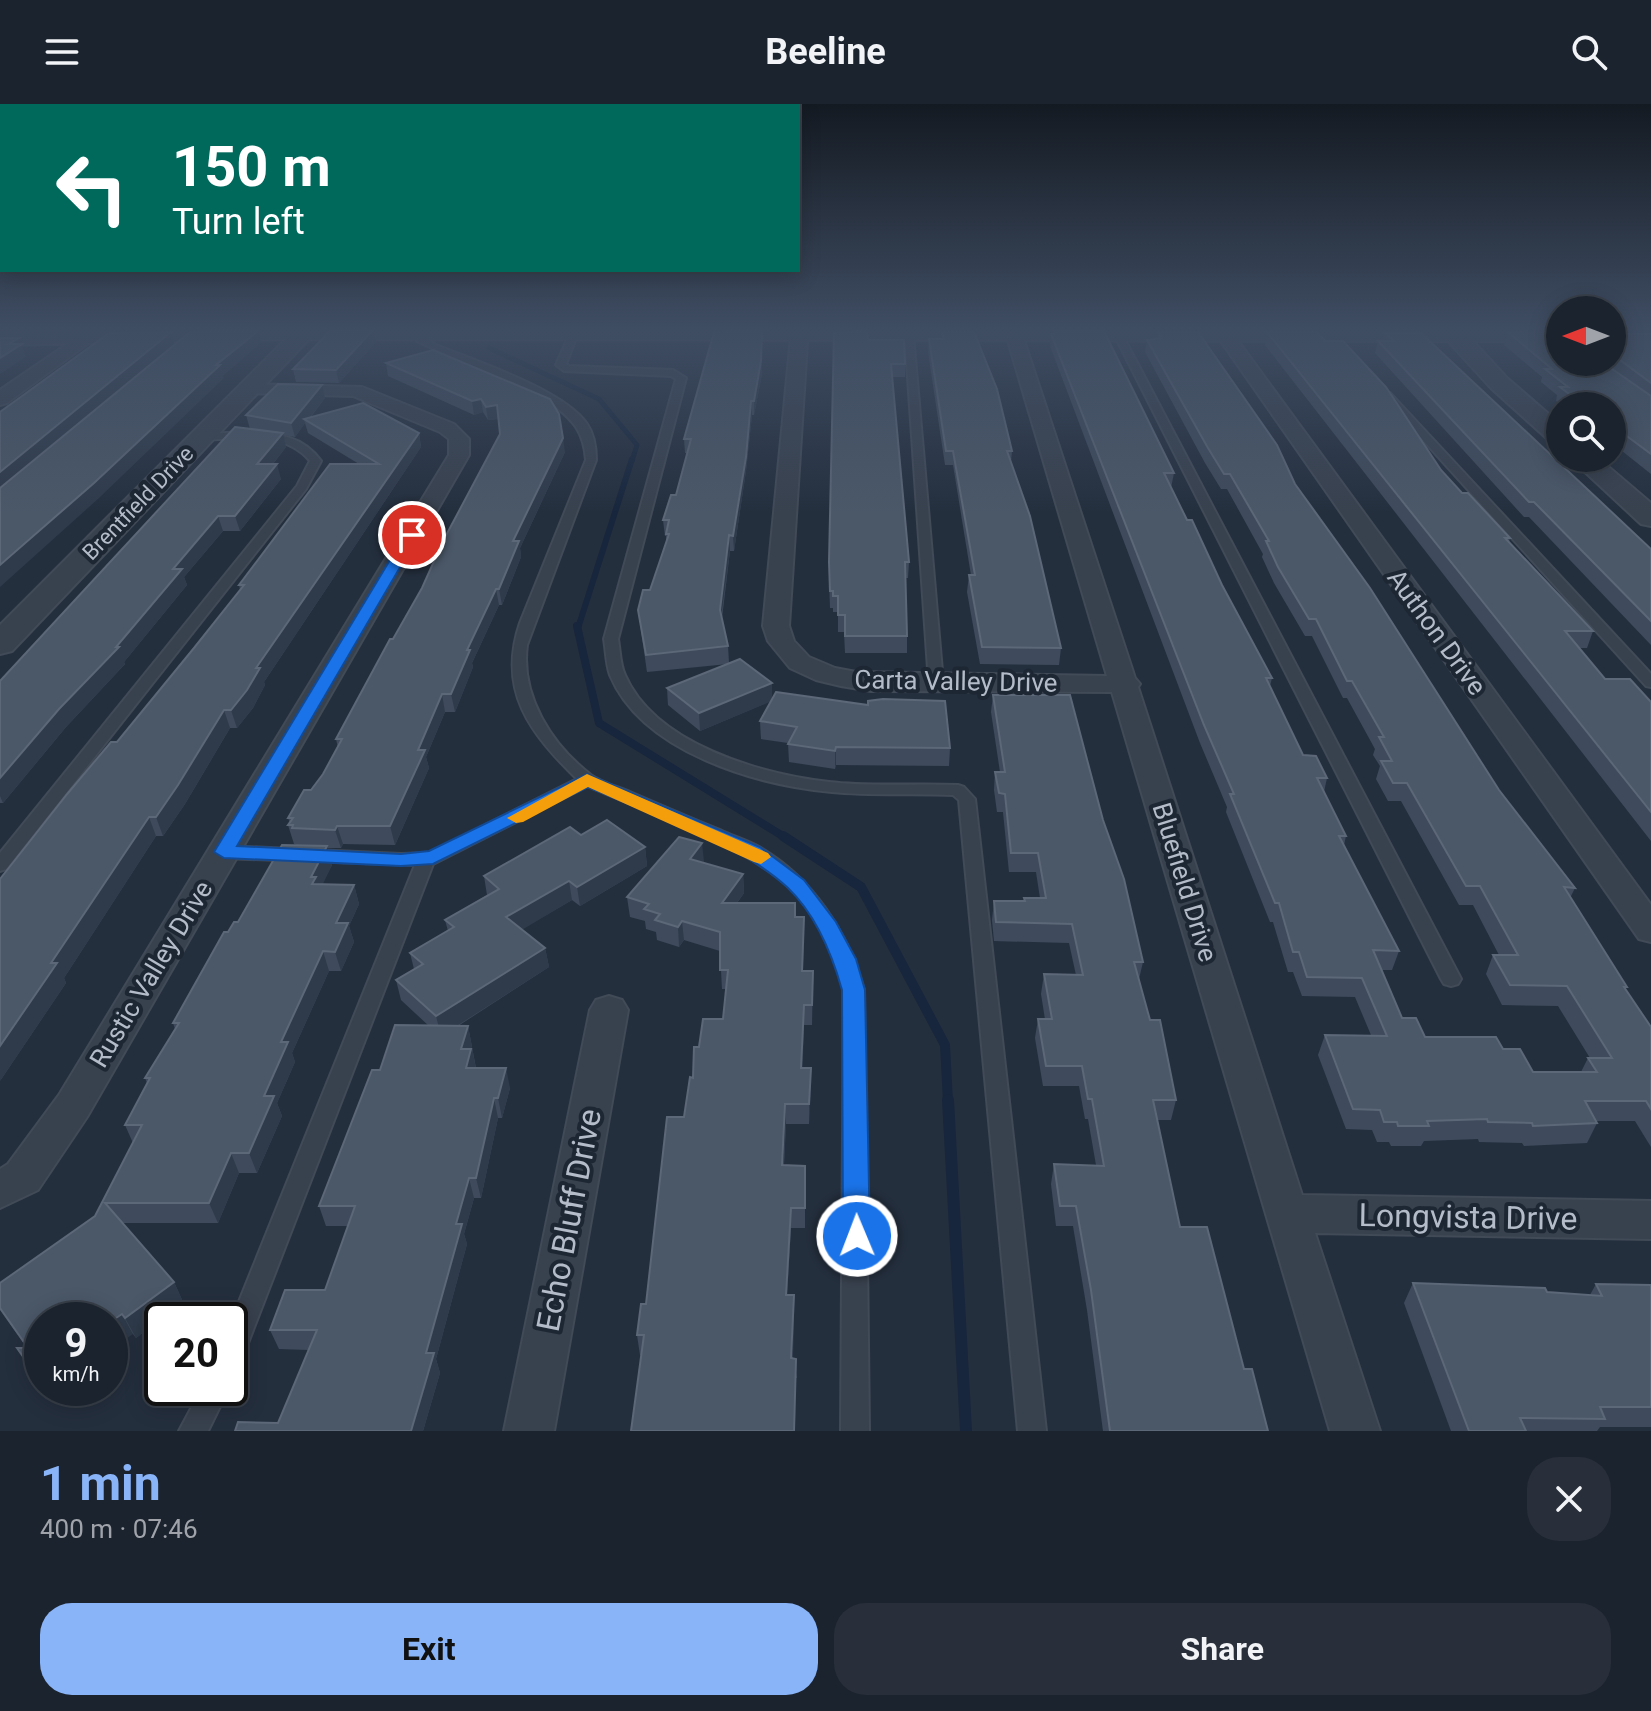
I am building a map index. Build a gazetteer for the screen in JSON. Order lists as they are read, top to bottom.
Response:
{
  "streets": {
    "street": [
      "Brentfield Drive",
      "Authon Drive",
      "Carta Valley Drive",
      "Bluefield Drive",
      "Rustic Valley Drive",
      "Longvista Drive",
      "Echo Bluff Drive"
    ]
  },
  "crossings": [
    ["Brentfield Drive", "Rustic Valley Drive"],
    ["Carta Valley Drive", "Bluefield Drive"],
    ["Bluefield Drive", "Longvista Drive"]
  ],
  "north": "left",
  "page": {
    "header": "Beeline",
    "turn": ["150 m", "Turn left"],
    "speed": "9 km/h",
    "limit": "20",
    "heading": ["1 min", "400 m · 07:46"],
    "buttons": ["Exit", "Share"]
  }
}
